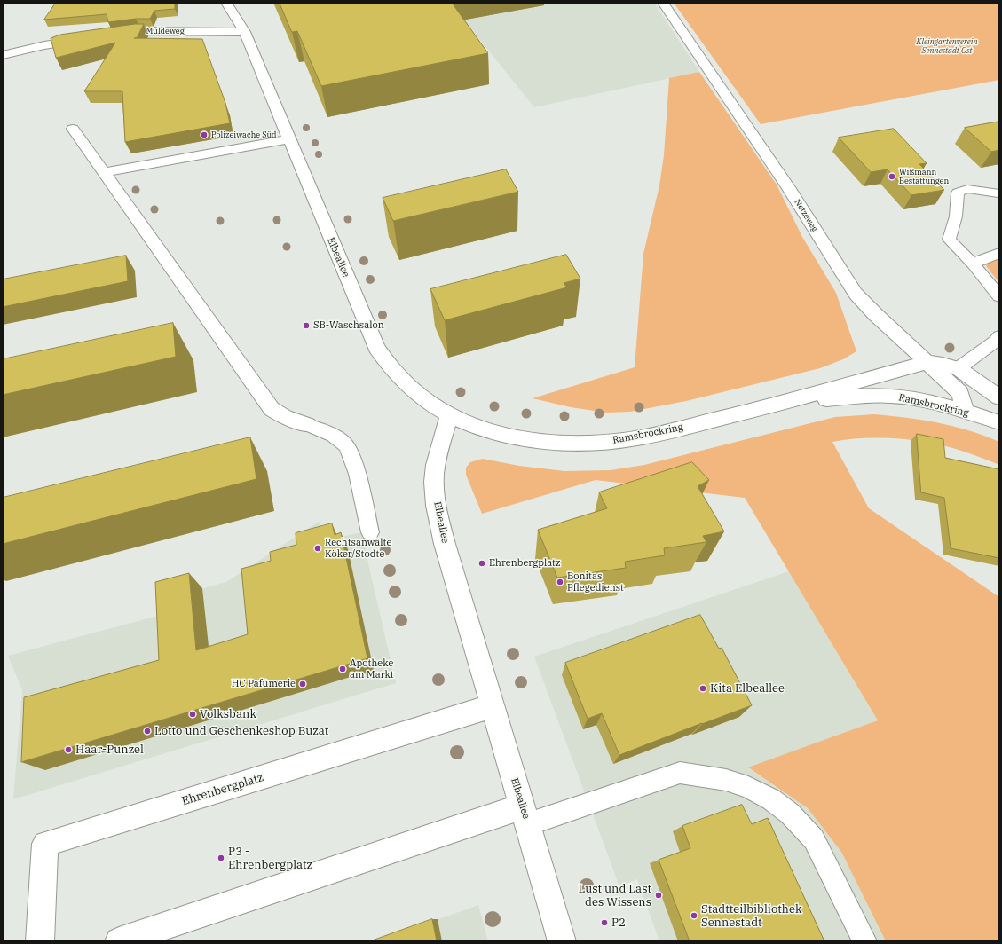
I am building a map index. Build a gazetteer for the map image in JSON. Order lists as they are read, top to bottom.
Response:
{
  "streets": {
    "street": [
      "Muldeweg",
      "Netzeweg",
      "Elbeallee",
      "Ramsbrockring",
      "Ehrenbergplatz"
    ]
  },
  "crossings": [
    ["Muldeweg", "Elbeallee"],
    ["Netzeweg", "Ramsbrockring"],
    ["Elbeallee", "Ramsbrockring"],
    ["Elbeallee", "Ehrenbergplatz"]
  ],
  "parks": ["Kleingartenverein Sennestadt Ost"],
  "places": [
    "Polizeiwache Süd",
    "Wißmann Bestattungen",
    "SB-Waschsalon",
    "Rechtsanwälte Köker/Stodte",
    "Ehrenbergplatz",
    "Bonitas Pflegedienst",
    "Apotheke am Markt",
    "HC Pafümerie",
    "Kita Elbeallee",
    "Volksbank",
    "Lotto und Geschenkeshop Buzat",
    "Haar-Punzel",
    "P3 - Ehrenbergplatz",
    "Lust und Last des Wissens",
    "Stadtteilbibliothek Sennestadt",
    "P2"
  ]
}
